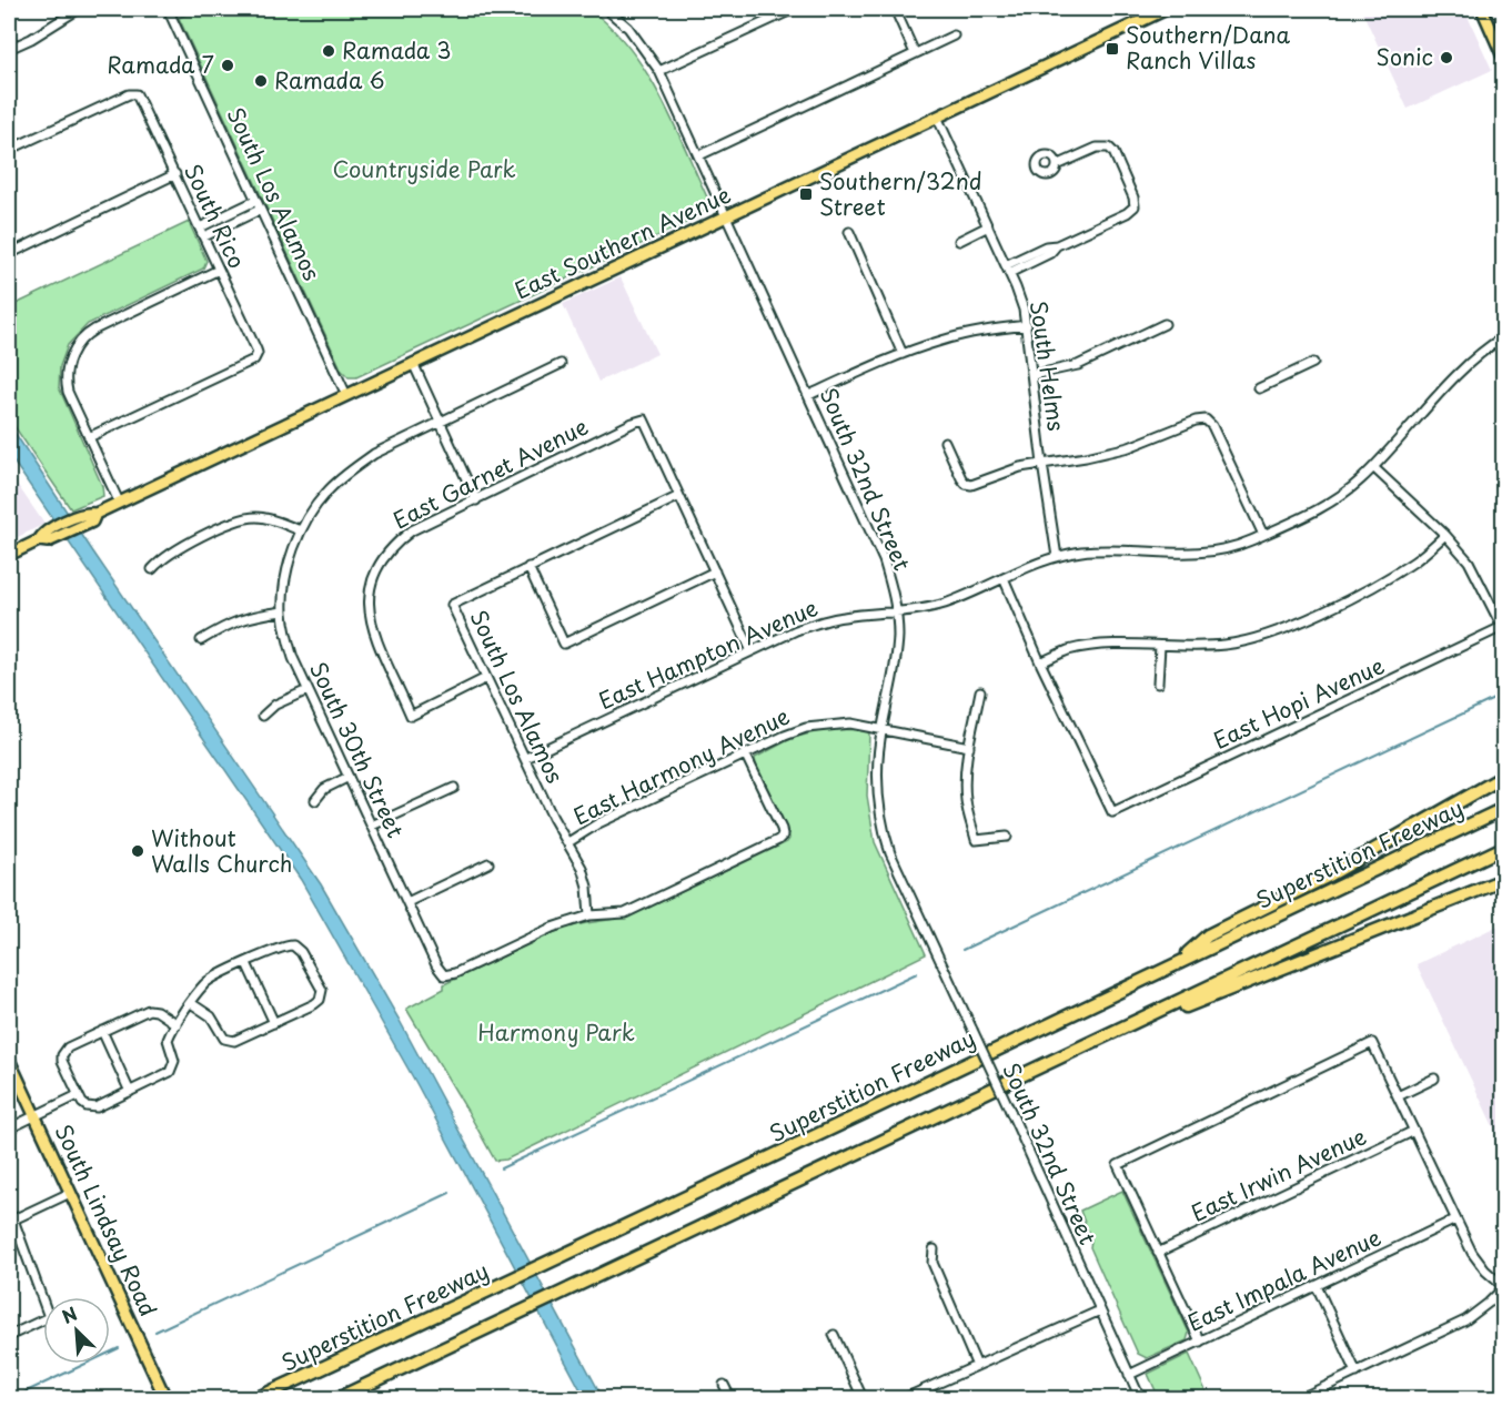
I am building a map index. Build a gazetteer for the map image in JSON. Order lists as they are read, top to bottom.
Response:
{
  "streets": {
    "highway": ["Superstition Freeway"],
    "main road": ["East Southern Avenue", "South Lindsay Road"],
    "street": [
      "South Los Alamos",
      "South Rico",
      "South Helms",
      "East Garnet Avenue",
      "South 32nd Street",
      "East Hampton Avenue",
      "East Hopi Avenue",
      "South 30th Street",
      "East Harmony Avenue",
      "East Irwin Avenue",
      "East Impala Avenue"
    ]
  },
  "crossings": [
    ["South Los Alamos", "East Southern Avenue"],
    ["South Los Alamos", "East Garnet Avenue"],
    ["South Los Alamos", "East Hampton Avenue"],
    ["South Los Alamos", "South 30th Street"],
    ["South Los Alamos", "East Harmony Avenue"],
    ["East Southern Avenue", "South Helms"],
    ["East Southern Avenue", "South 32nd Street"],
    ["South Helms", "East Hampton Avenue"],
    ["South 32nd Street", "East Hampton Avenue"],
    ["South 32nd Street", "East Harmony Avenue"],
    ["South 32nd Street", "East Impala Avenue"]
  ],
  "parks": ["Countryside Park", "Harmony Park"],
  "places": {
    "transit": ["Southern/Dana Ranch Villas", "Southern/32nd Street"],
    "other": [
      "Ramada 3",
      "Sonic",
      "Ramada 7",
      "Ramada 6",
      "Without Walls Church"
    ]
  },
  "north": "top left"
}
